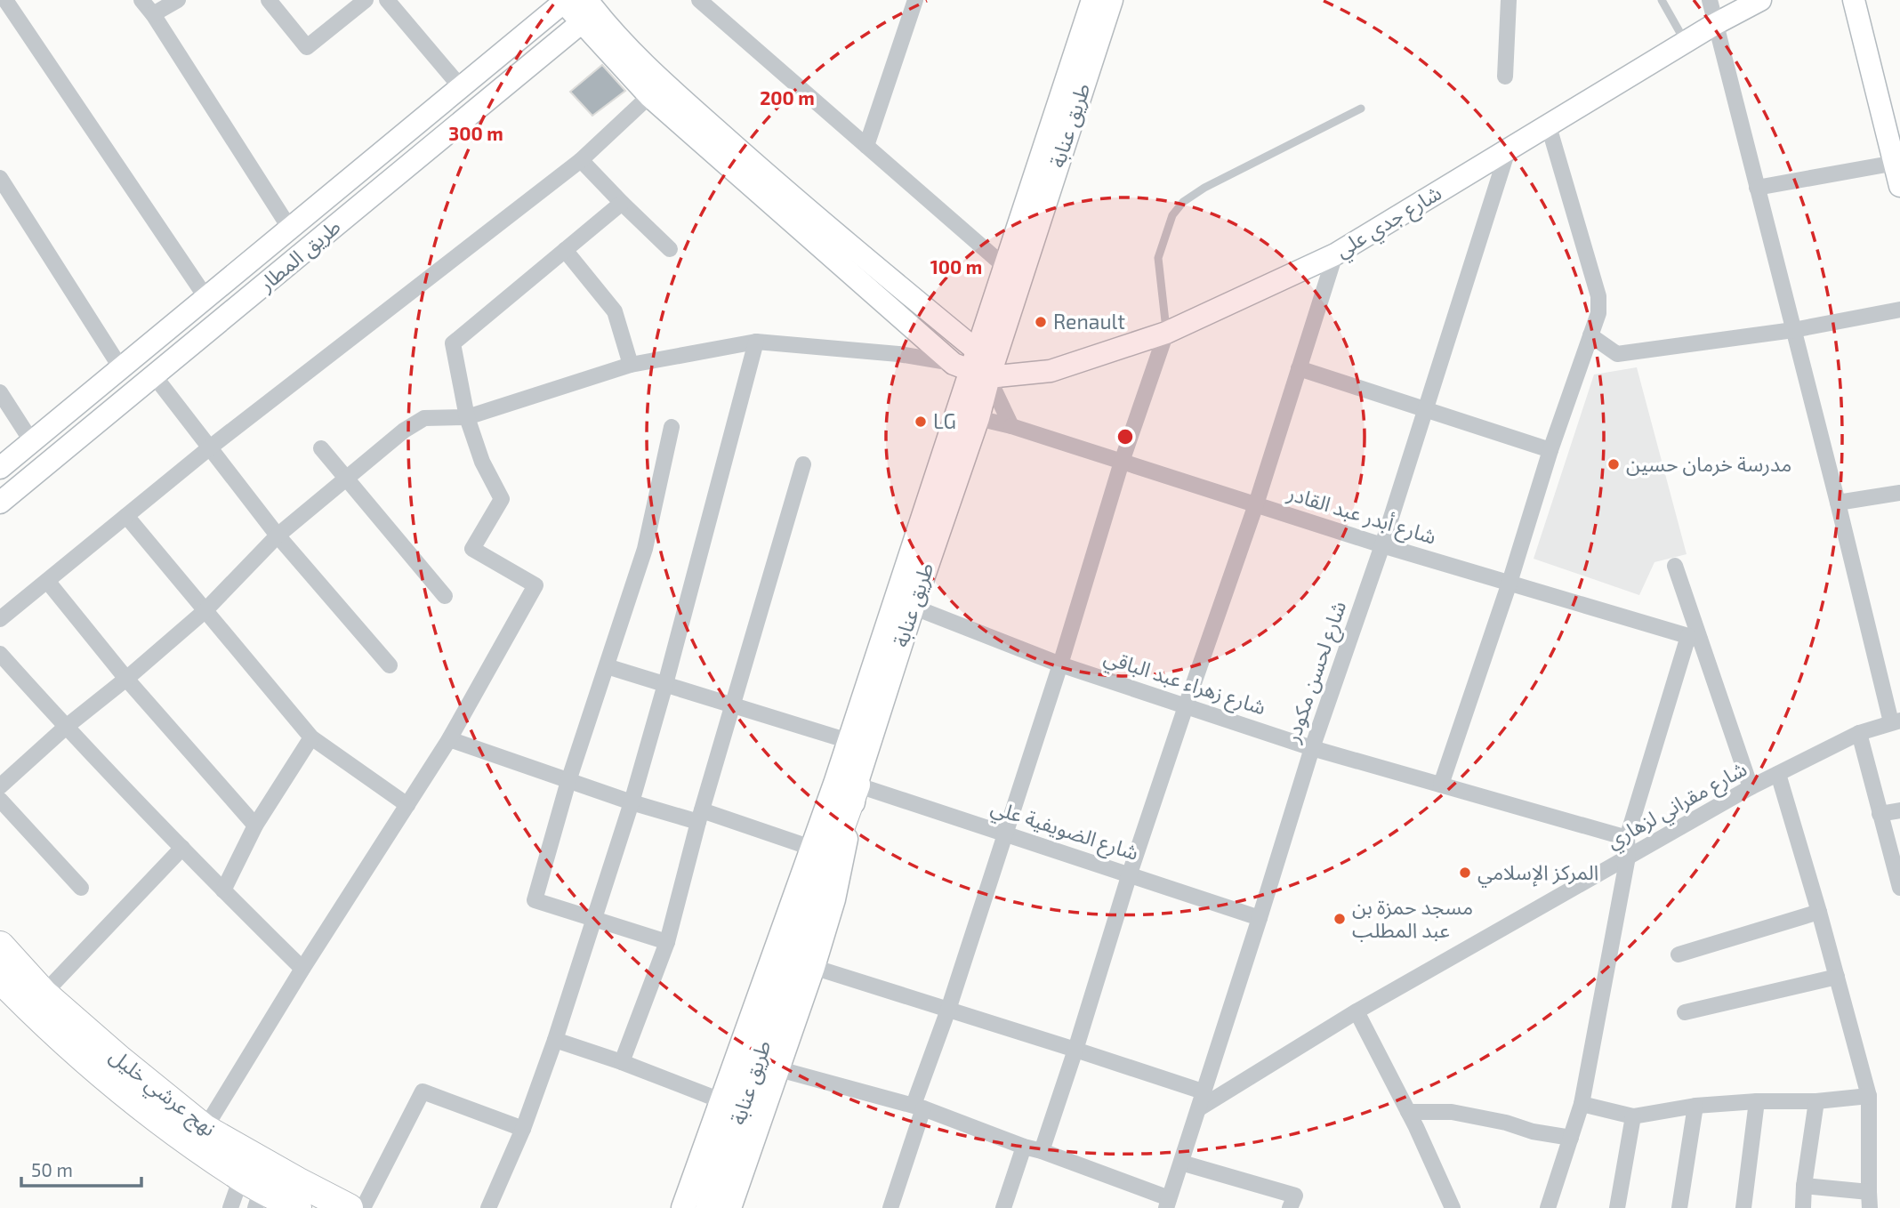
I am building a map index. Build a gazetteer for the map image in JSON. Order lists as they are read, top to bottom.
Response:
{
  "streets": {
    "highway": ["طريق عنابة", "نهج عرشي خليل"],
    "street": [
      "شارع جدي علي",
      "طريق المطار",
      "شارع أبدر عبد القادر",
      "شارع لحسن مكودر",
      "شارع زهراء عبد الباقي",
      "شارع مقراني لزهاري",
      "شارع الضويفية علي"
    ]
  },
  "crossings": [
    ["طريق عنابة", "شارع جدي علي"],
    ["طريق عنابة", "شارع أبدر عبد القادر"],
    ["طريق عنابة", "شارع زهراء عبد الباقي"],
    ["طريق عنابة", "شارع الضويفية علي"],
    ["شارع جدي علي", "شارع لحسن مكودر"],
    ["شارع أبدر عبد القادر", "شارع لحسن مكودر"],
    ["شارع لحسن مكودر", "شارع زهراء عبد الباقي"],
    ["شارع لحسن مكودر", "شارع مقراني لزهاري"],
    ["شارع لحسن مكودر", "شارع الضويفية علي"]
  ],
  "places": [
    "Renault",
    "LG",
    "مدرسة خرمان حسين",
    "المركز الإسلامي",
    "مسجد حمزة بن عبد المطلب"
  ],
  "scale_bar": "50 m",
  "rings": ["200 m", "300 m", "100 m"]
}
